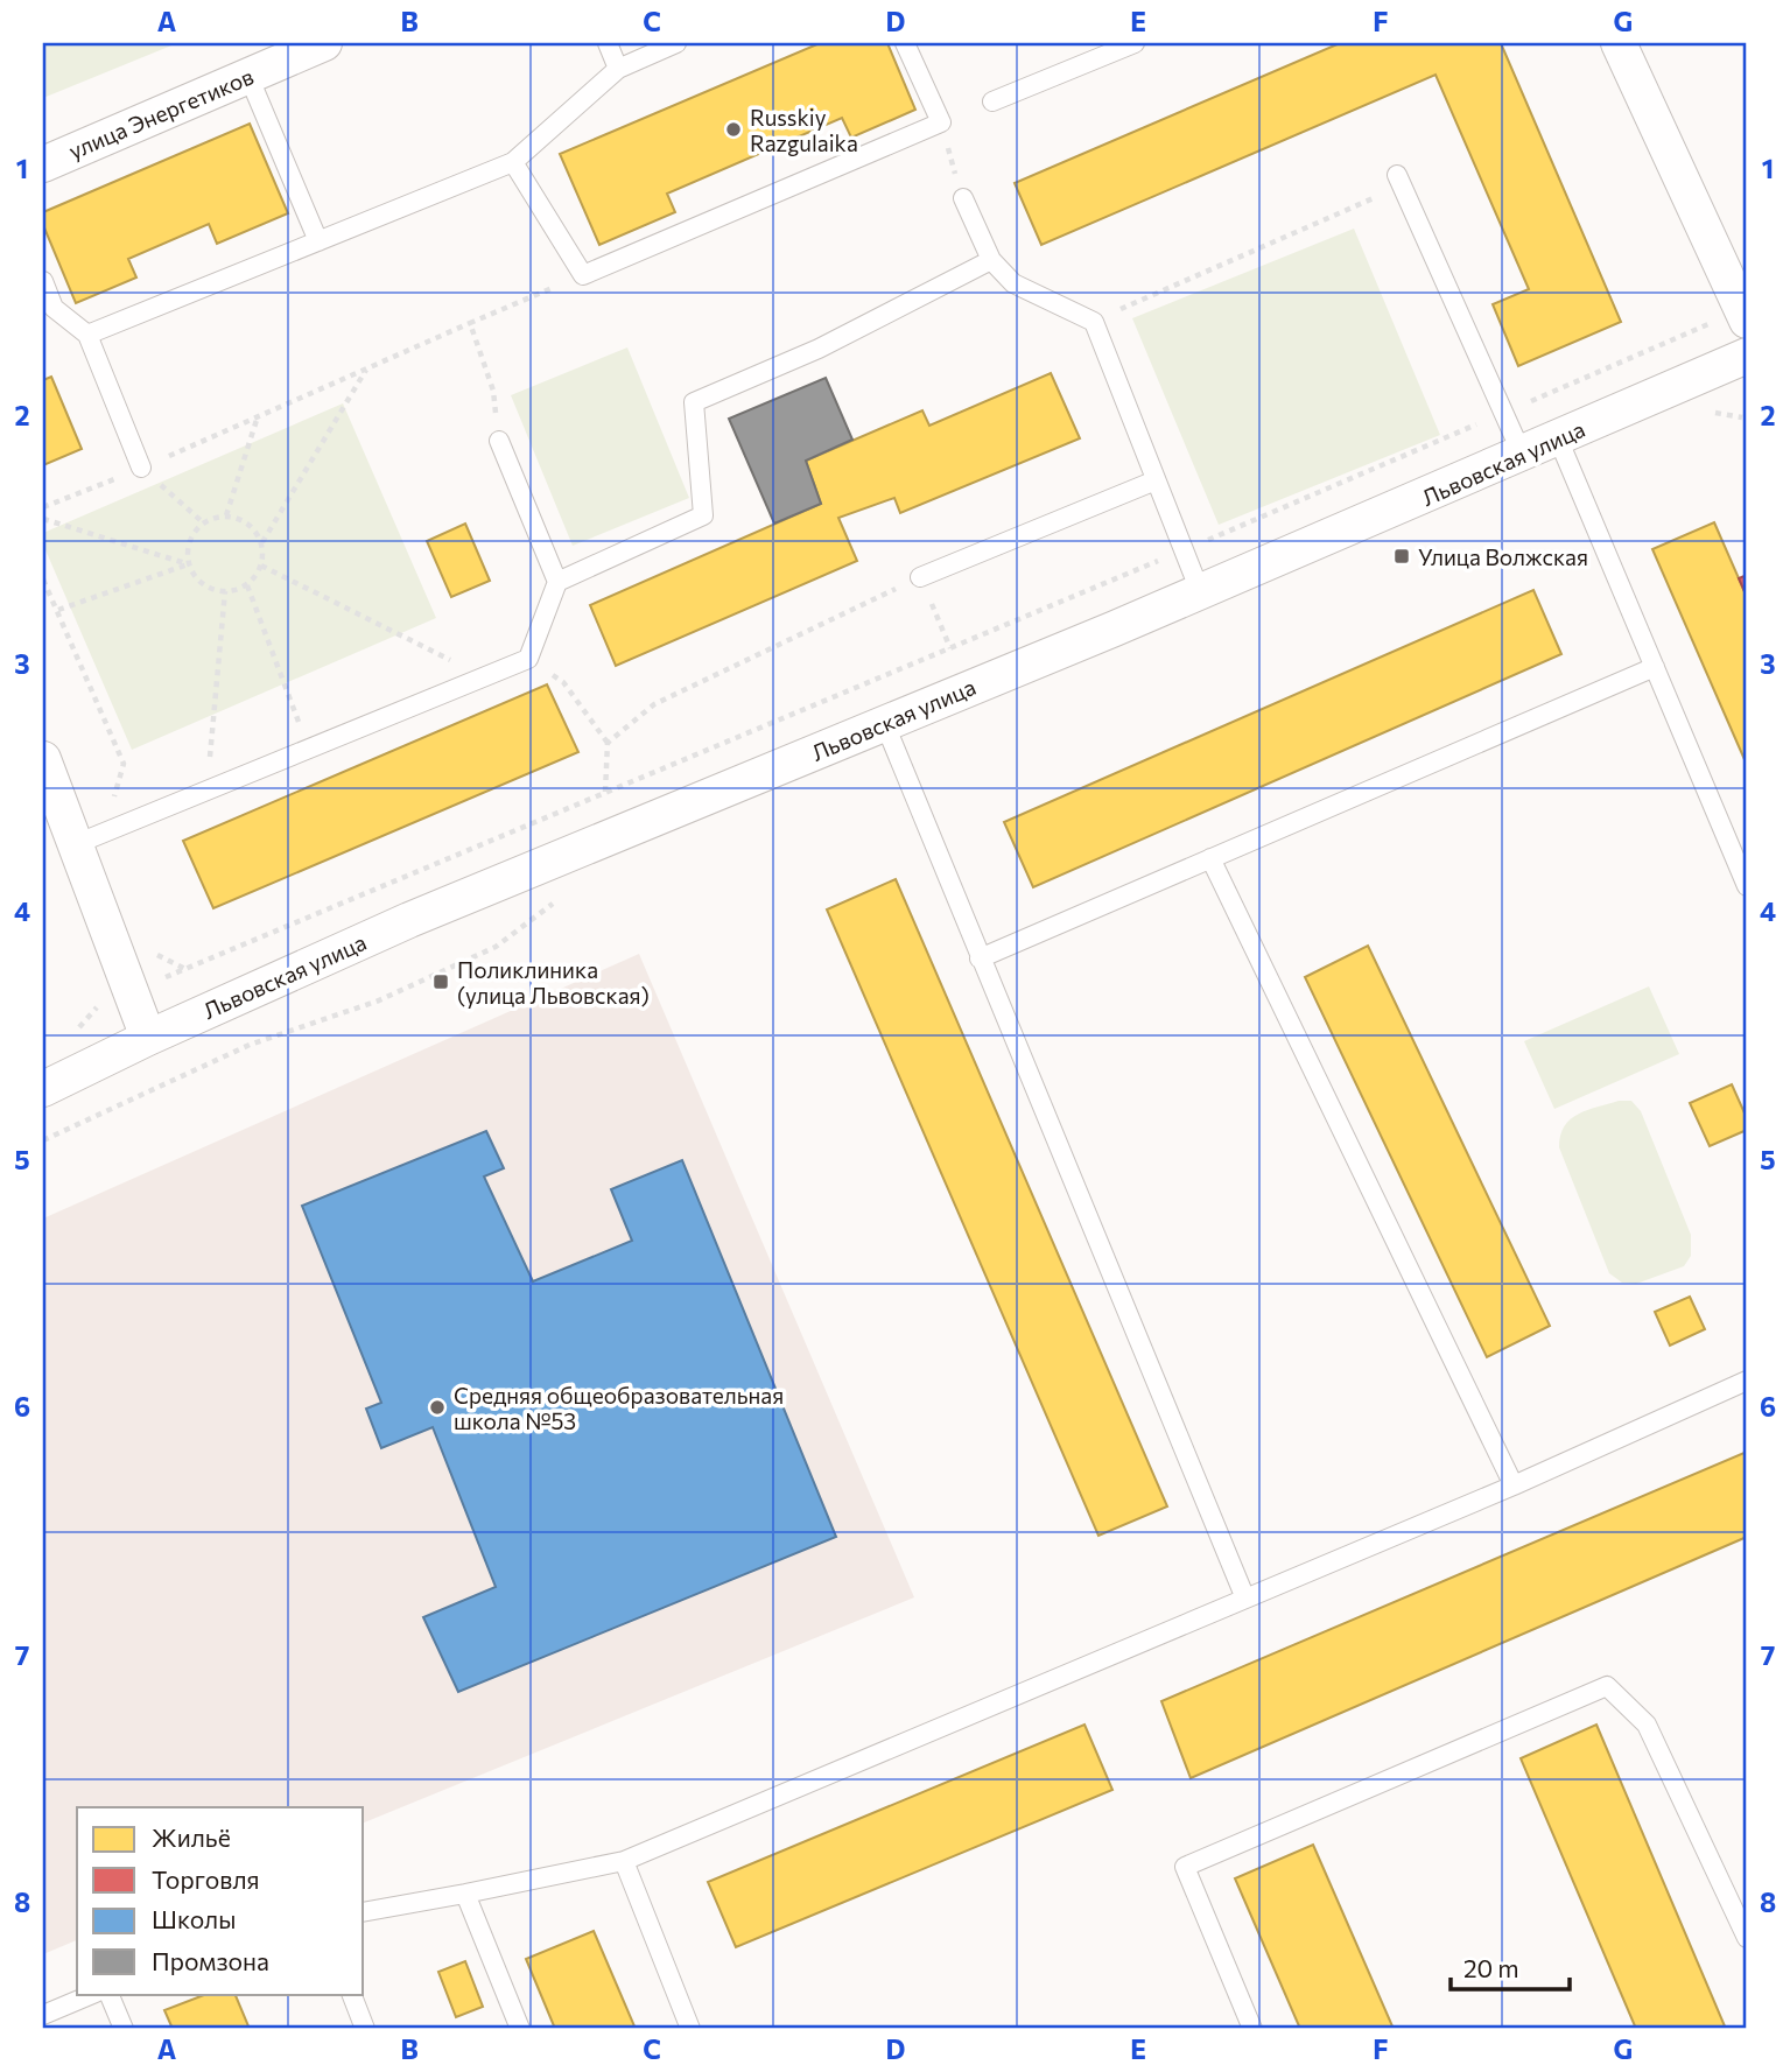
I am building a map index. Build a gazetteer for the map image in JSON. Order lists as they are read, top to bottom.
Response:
{
  "streets": {
    "street": ["улица Энергетиков", "Львовская улица"]
  },
  "places": {
    "other": ["Russkiy Razgulaika", "Средняя общеобразовательная школа №53"],
    "transit": ["Улица Волжская", "Поликлиника (улица Львовская)"]
  },
  "legend": [
    "Жильё",
    "Торговля",
    "Школы",
    "Промзона"
  ],
  "scale_bar": "20 m",
  "grid": {
    "columns": [
      "A",
      "B",
      "C",
      "D",
      "E",
      "F",
      "G"
    ],
    "rows": [
      "1",
      "2",
      "3",
      "4",
      "5",
      "6",
      "7",
      "8"
    ]
  }
}
